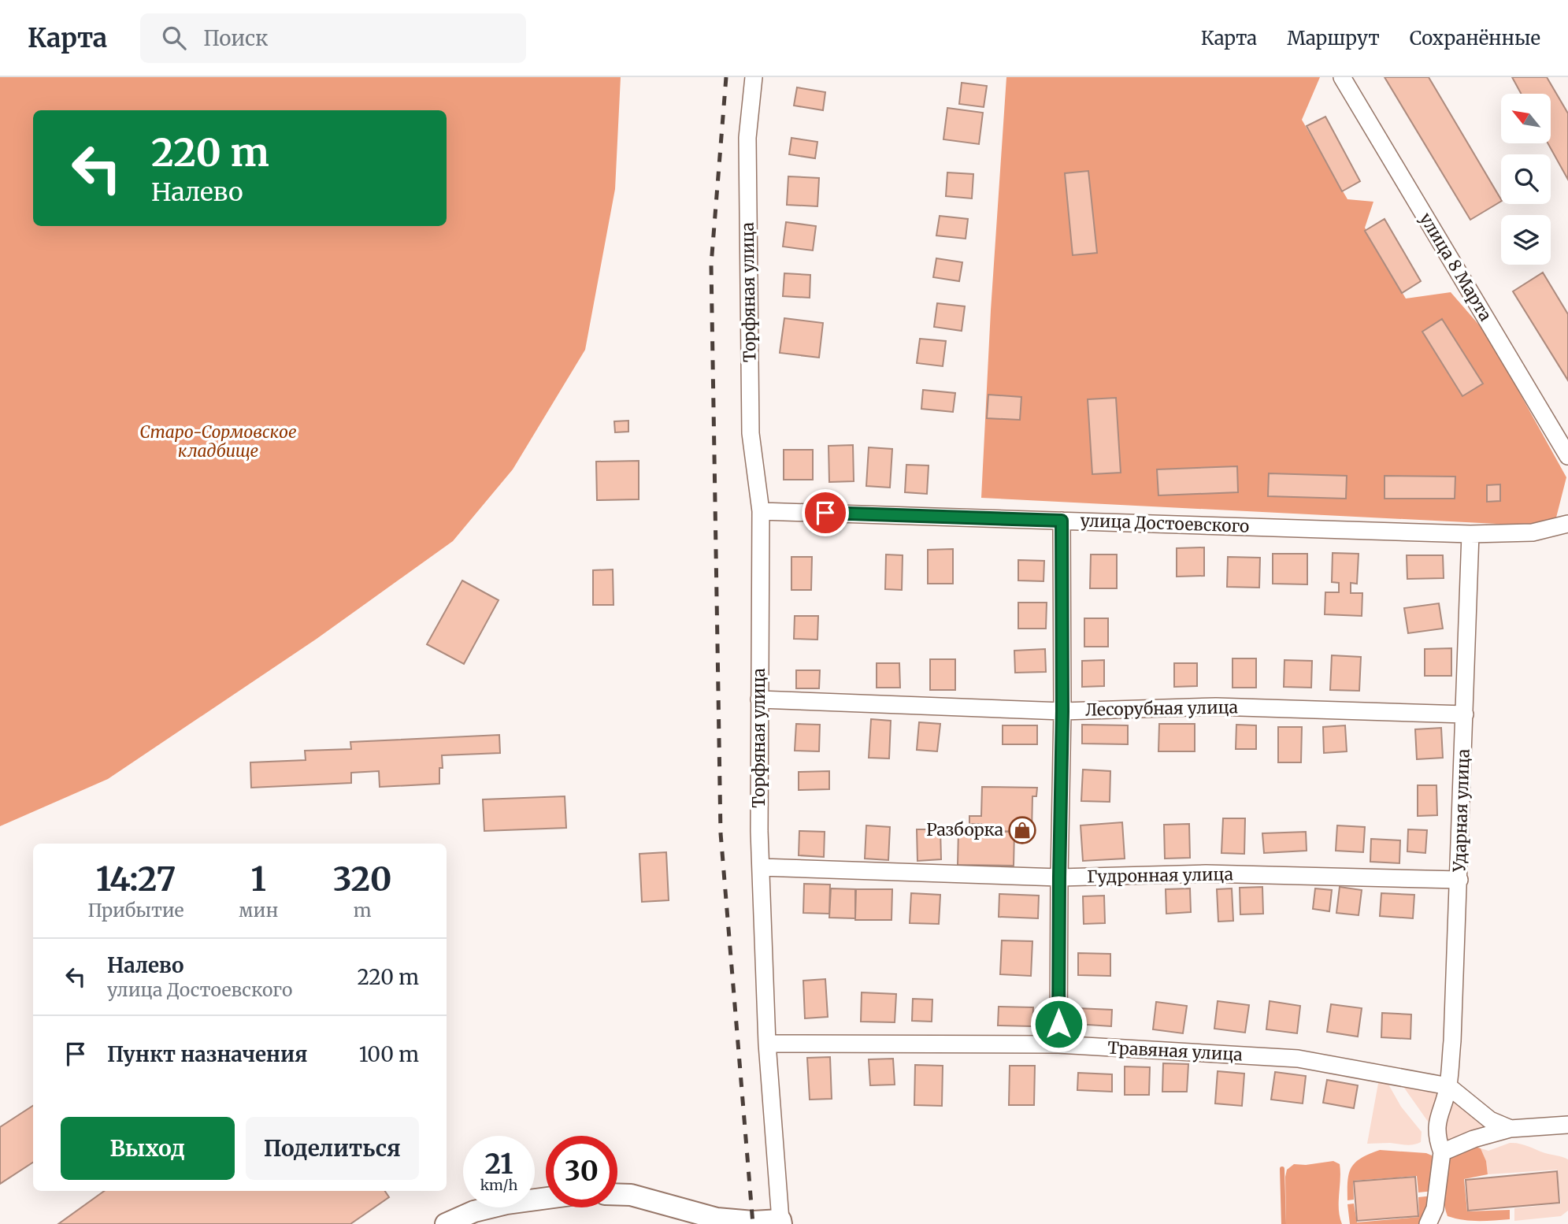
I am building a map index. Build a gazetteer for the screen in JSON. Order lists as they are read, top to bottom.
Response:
{
  "streets": {
    "street": [
      "улица 8 Марта",
      "Торфяная улица",
      "улица Достоевского",
      "Лесорубная улица",
      "Ударная улица",
      "Гудронная улица",
      "Травяная улица"
    ]
  },
  "crossings": [
    ["Торфяная улица", "улица Достоевского"],
    ["Торфяная улица", "Лесорубная улица"],
    ["Торфяная улица", "Гудронная улица"],
    ["Торфяная улица", "Травяная улица"],
    ["улица Достоевского", "Ударная улица"],
    ["Лесорубная улица", "Ударная улица"],
    ["Ударная улица", "Гудронная улица"],
    ["Ударная улица", "Травяная улица"]
  ],
  "parks": ["Старо-Сормовское кладбище"],
  "places": {
    "shop": ["Разборка"]
  },
  "north": "top left",
  "page": {
    "header": "Карта",
    "search": "Поиск",
    "nav": ["Карта", "Маршрут", "Сохранённые"],
    "turn": ["220 m", "Налево"],
    "eta": [
      "14:27",
      "Прибытие",
      "1",
      "мин",
      "320",
      "m"
    ],
    "list": [
      {
        "name": "Налево",
        "note": "улица Достоевского",
        "value": "220 m"
      },
      {
        "name": "Пункт назначения",
        "value": "100 m"
      }
    ],
    "buttons": ["Выход", "Поделиться"],
    "speed": "21 km/h",
    "limit": "30"
  }
}
